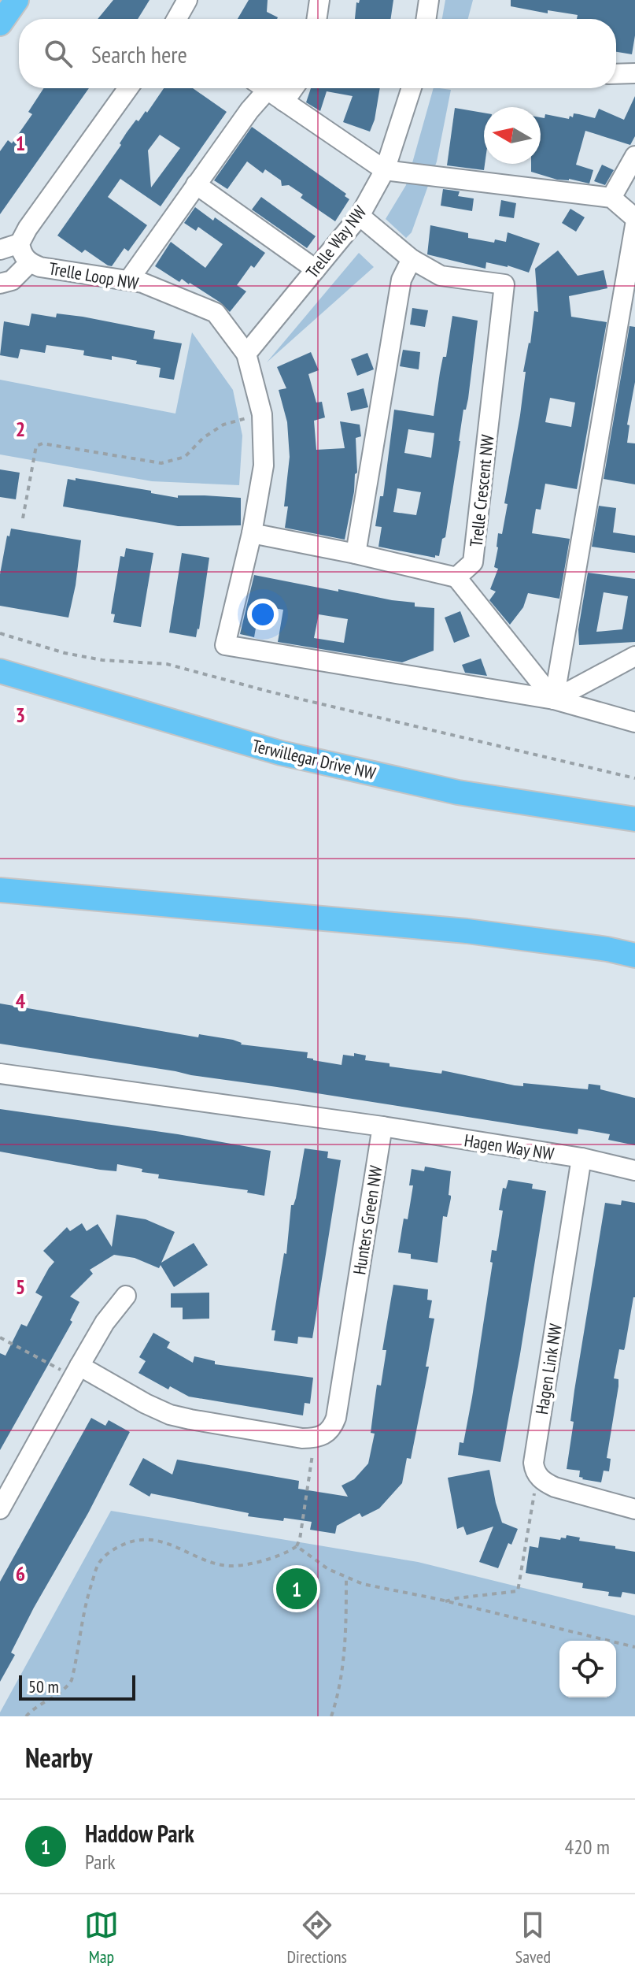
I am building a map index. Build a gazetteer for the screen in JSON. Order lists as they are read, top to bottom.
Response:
{
  "streets": {
    "main road": ["Terwillegar Drive NW"],
    "street": [
      "Trelle Way NW",
      "Trelle Loop NW",
      "Trelle Crescent NW",
      "Hagen Way NW",
      "Hunters Green NW",
      "Hagen Link NW"
    ]
  },
  "crossings": [
    ["Trelle Way NW", "Trelle Loop NW"],
    ["Trelle Way NW", "Trelle Crescent NW"],
    ["Hagen Way NW", "Hunters Green NW"],
    ["Hagen Way NW", "Hagen Link NW"]
  ],
  "scale_bar": "50 m",
  "north": "left",
  "page": {
    "search": "Search here",
    "pins": "1",
    "scale": "50 m",
    "heading": "Nearby",
    "list": [
      {
        "mark": "1",
        "name": "Haddow Park",
        "note": "Park",
        "value": "420 m"
      }
    ],
    "nav": ["Map", "Directions", "Saved"]
  },
  "grid": {
    "rows": [
      "1",
      "2",
      "3",
      "4",
      "5",
      "6"
    ]
  }
}
